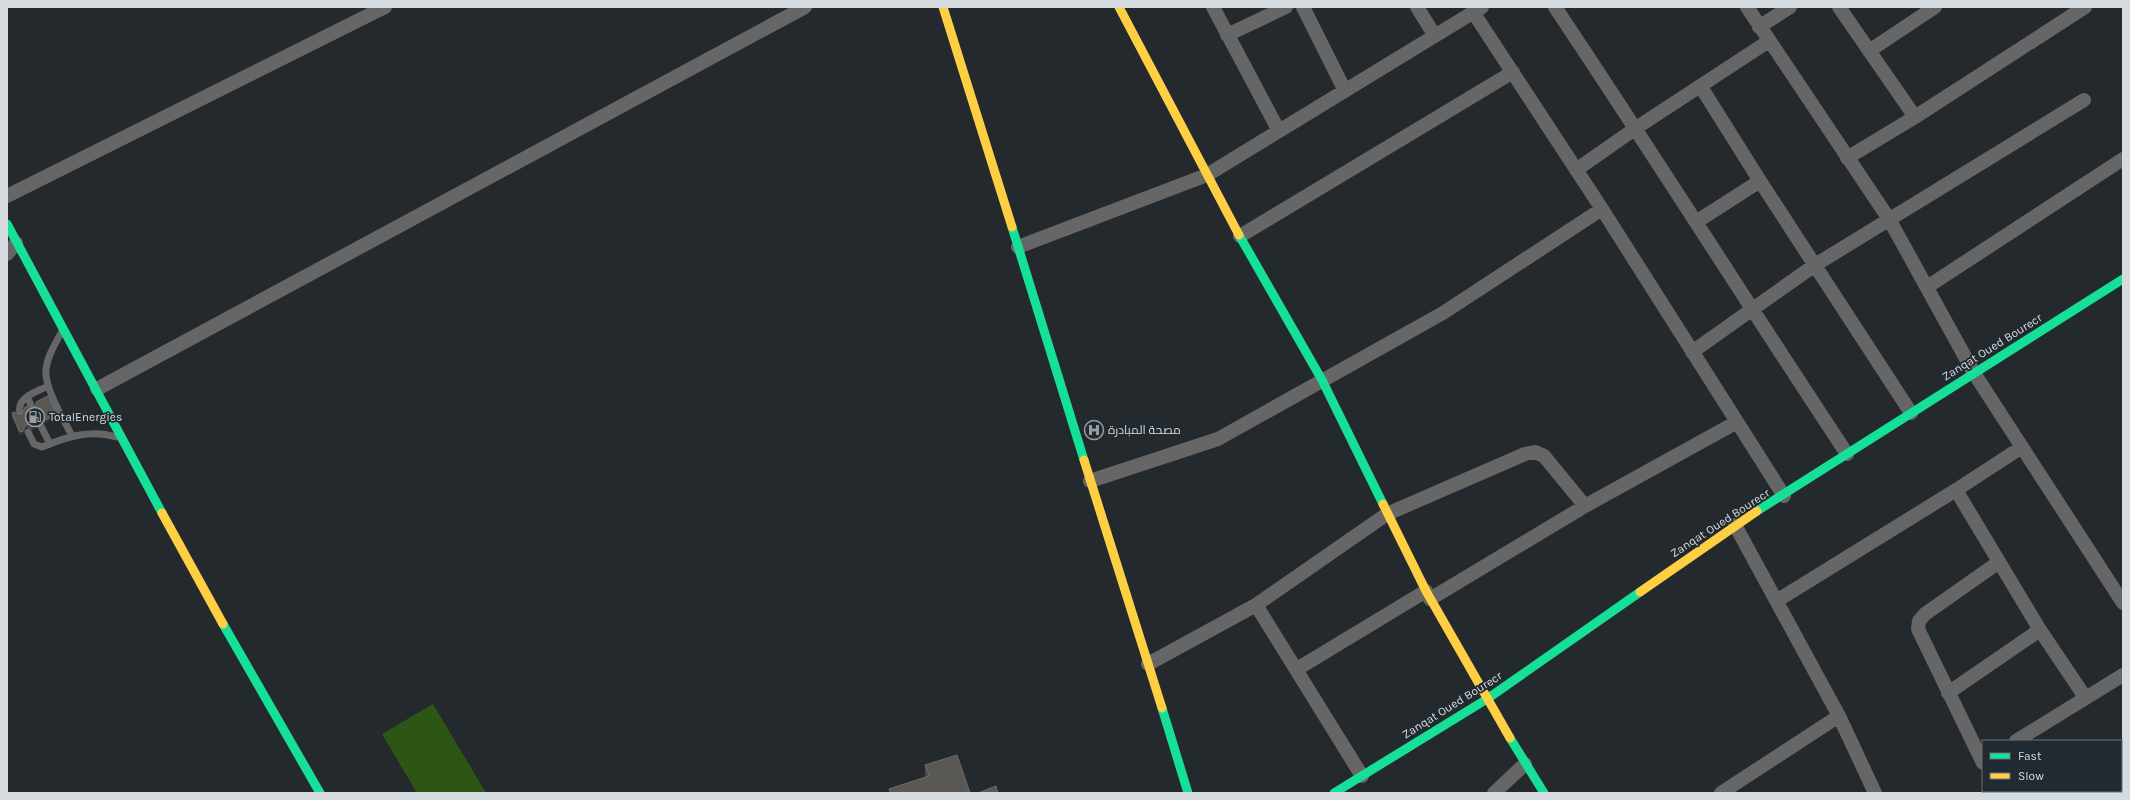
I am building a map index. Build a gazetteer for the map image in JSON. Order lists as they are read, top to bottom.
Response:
{
  "streets": {
    "street": ["Zanqat Oued Bourecr"]
  },
  "places": {
    "fuel station": ["TotalEnergies"],
    "hospital": ["مصحة المبادرة"]
  },
  "legend": ["Fast", "Slow"]
}
